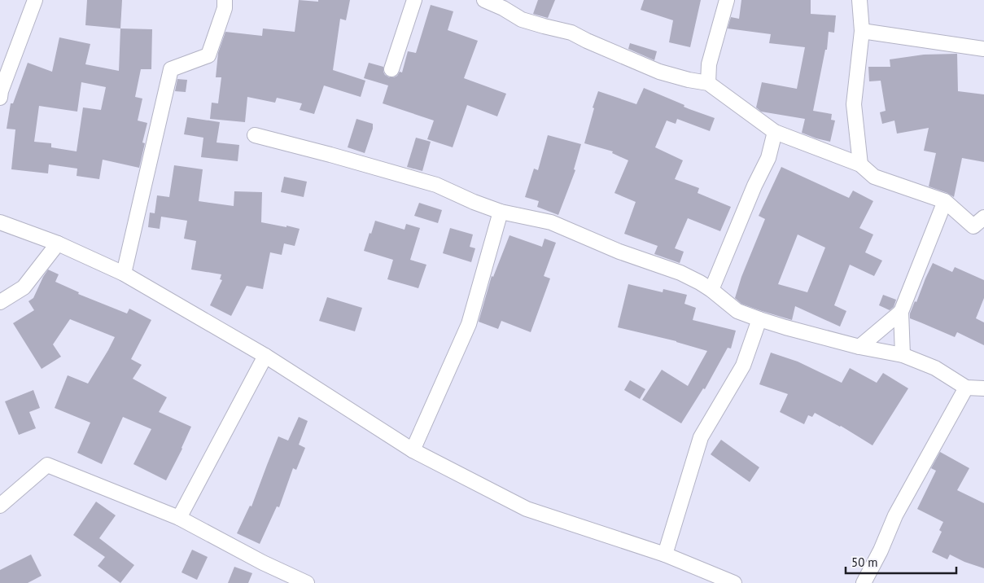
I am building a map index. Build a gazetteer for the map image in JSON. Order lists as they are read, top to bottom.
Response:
{
  "scale_bar": "50 m"
}
